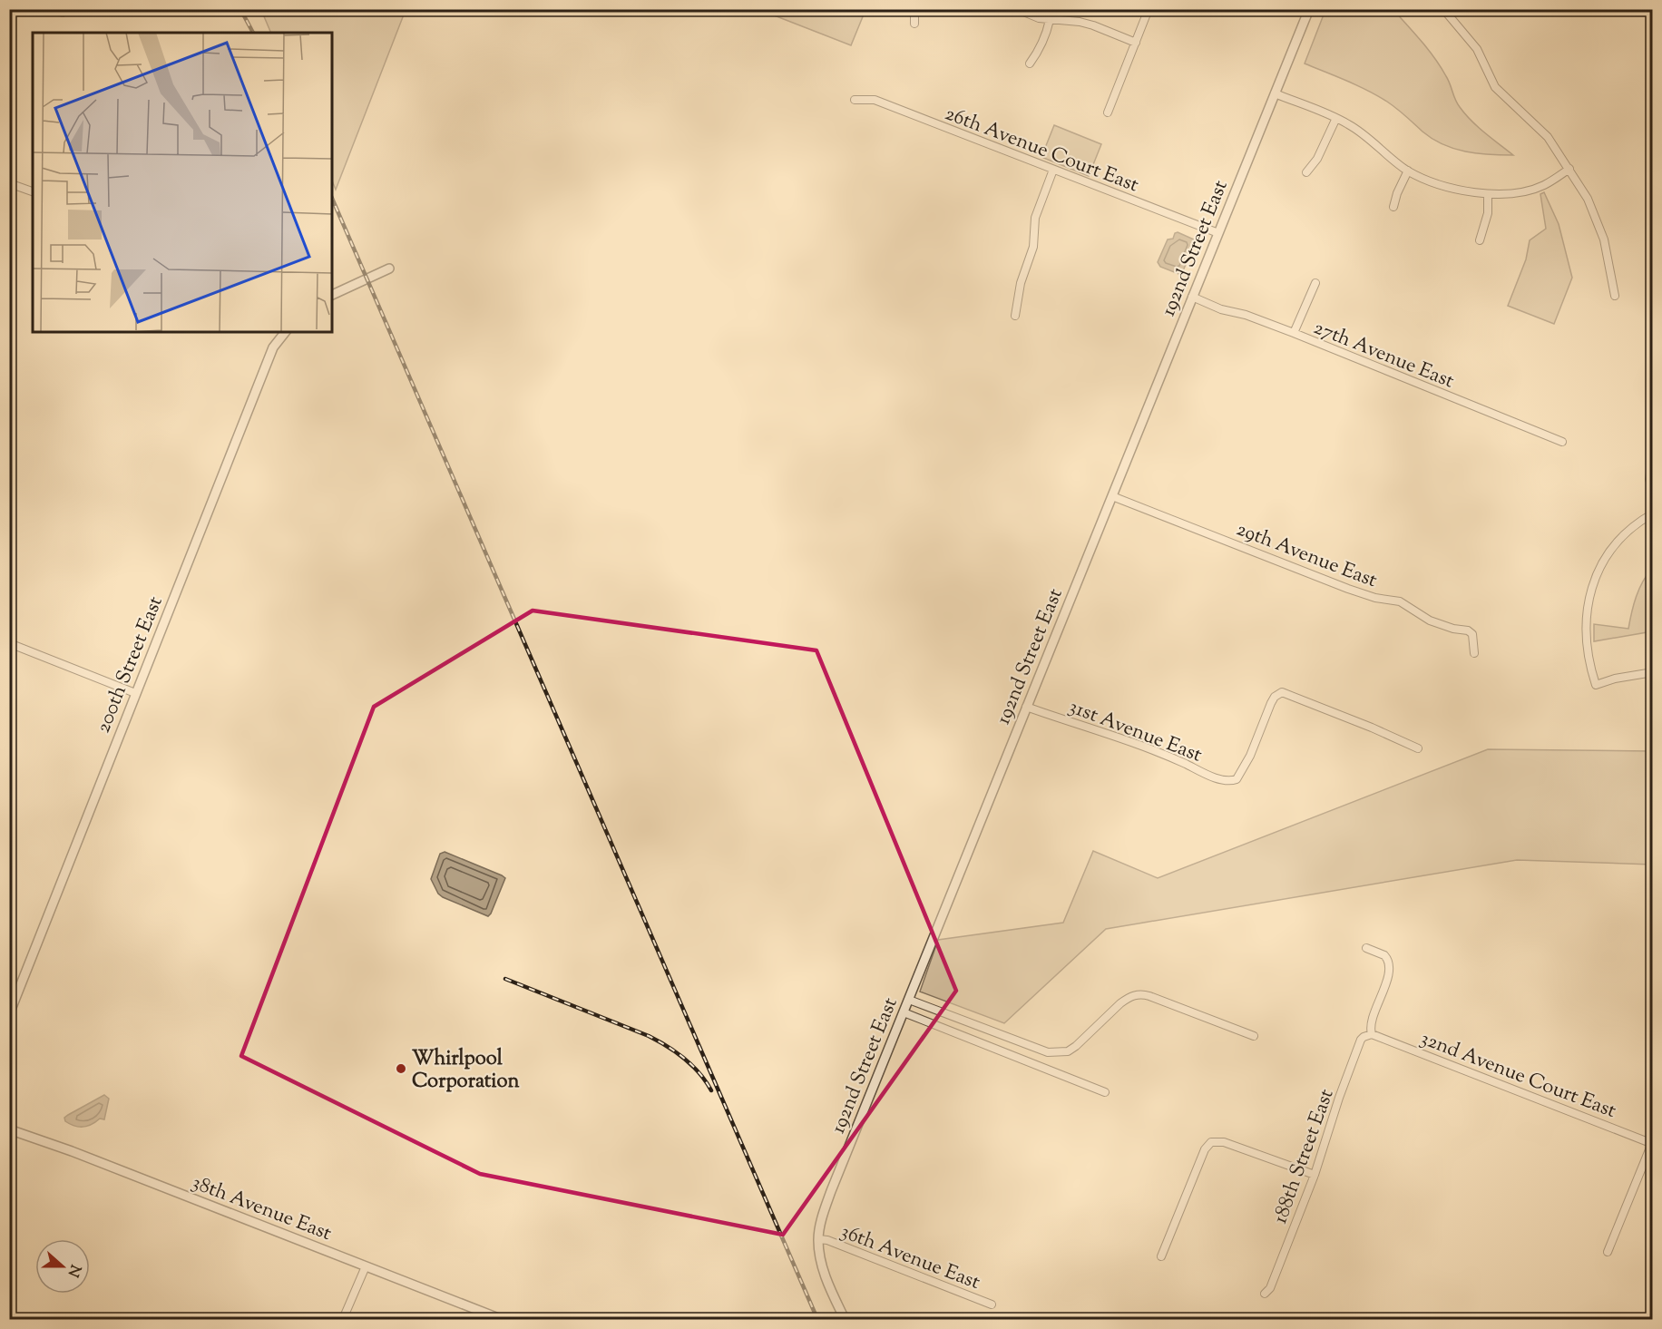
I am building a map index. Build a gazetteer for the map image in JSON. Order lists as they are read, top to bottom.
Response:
{
  "streets": {
    "street": [
      "26th Avenue Court East",
      "192nd Street East",
      "27th Avenue East",
      "29th Avenue East",
      "200th Street East",
      "31st Avenue East",
      "32nd Avenue Court East",
      "188th Street East",
      "38th Avenue East",
      "36th Avenue East"
    ]
  },
  "crossings": [
    ["26th Avenue Court East", "192nd Street East"],
    ["192nd Street East", "27th Avenue East"],
    ["192nd Street East", "29th Avenue East"],
    ["192nd Street East", "31st Avenue East"],
    ["192nd Street East", "36th Avenue East"],
    ["32nd Avenue Court East", "188th Street East"]
  ],
  "places": ["Whirlpool Corporation"],
  "north": "right"
}
